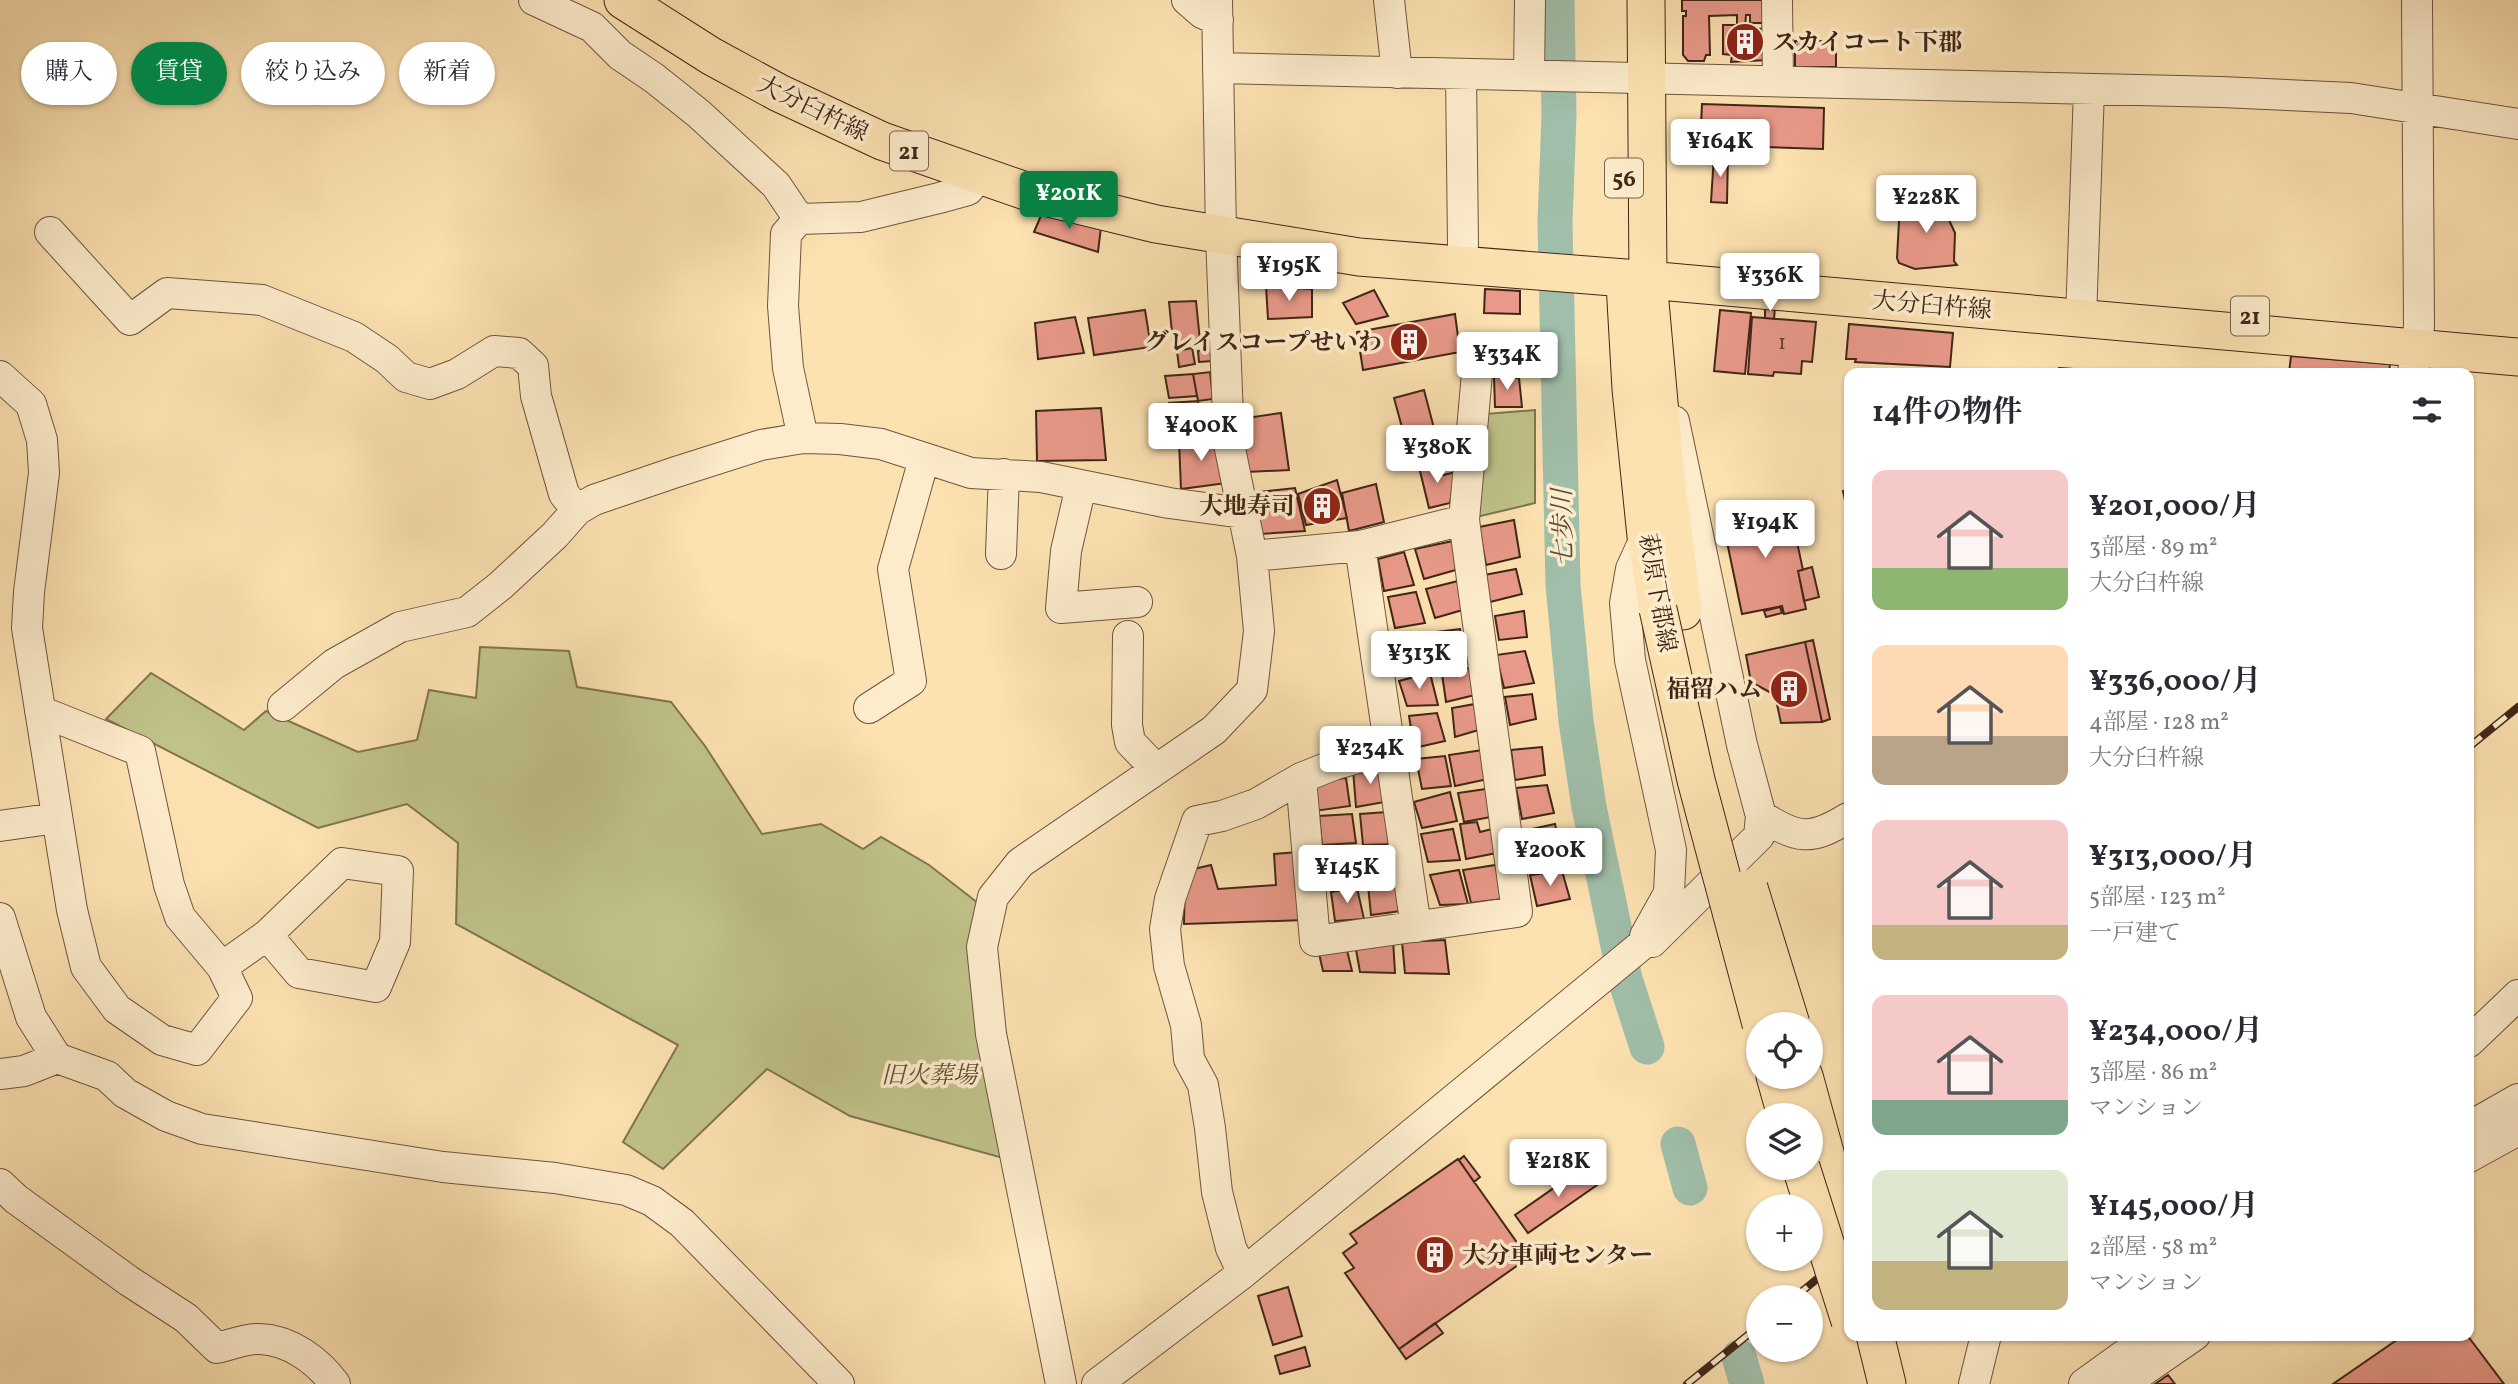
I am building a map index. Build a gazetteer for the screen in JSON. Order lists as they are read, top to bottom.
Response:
{
  "streets": {
    "main road": [
      "大分臼杵線",
      "21",
      "56",
      "萩原下郡線"
    ]
  },
  "crossings": [
    ["大分臼杵線", "56"],
    ["大分臼杵線", "萩原下郡線"],
    ["56", "萩原下郡線"]
  ],
  "water": ["七歩川"],
  "parks": ["旧火葬場"],
  "places": {
    "building": [
      "スカイコート下郡",
      "グレイスコープせいわ",
      "大地寿司",
      "福留ハム",
      "大分車両センター"
    ]
  },
  "house_numbers": ["1"],
  "page": {
    "chip": [
      "購入",
      "賃貸",
      "絞り込み",
      "新着"
    ],
    "price": [
      "¥164K",
      "¥201K",
      "¥228K",
      "¥195K",
      "¥336K",
      "¥334K",
      "¥400K",
      "¥380K",
      "¥194K",
      "¥313K",
      "¥234K",
      "¥200K",
      "¥145K",
      "¥218K"
    ],
    "heading": "14件の物件",
    "list": [
      {
        "name": "¥201,000/月",
        "note": "3部屋 · 89 m² · 大分臼杵線"
      },
      {
        "name": "¥336,000/月",
        "note": "4部屋 · 128 m² · 大分臼杵線"
      },
      {
        "name": "¥313,000/月",
        "note": "5部屋 · 123 m² · 一戸建て"
      },
      {
        "name": "¥234,000/月",
        "note": "3部屋 · 86 m² · マンション"
      },
      {
        "name": "¥145,000/月",
        "note": "2部屋 · 58 m² · マンション"
      }
    ],
    "map_buttons": ["+", "−"]
  }
}
